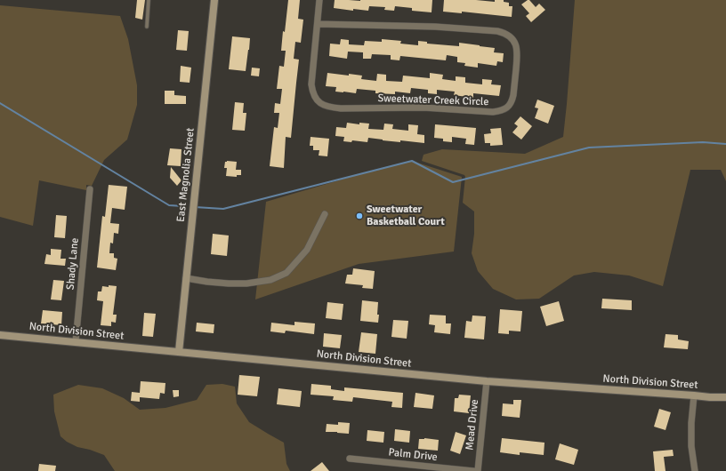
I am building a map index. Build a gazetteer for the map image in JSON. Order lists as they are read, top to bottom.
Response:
{
  "streets": {
    "street": [
      "Sweetwater Creek Circle",
      "East Magnolia Street",
      "Shady Lane",
      "North Division Street",
      "Mead Drive",
      "Palm Drive"
    ]
  },
  "crossings": [
    ["East Magnolia Street", "North Division Street"],
    ["Shady Lane", "North Division Street"],
    ["North Division Street", "Mead Drive"]
  ],
  "places": ["Sweetwater Basketball Court"]
}
